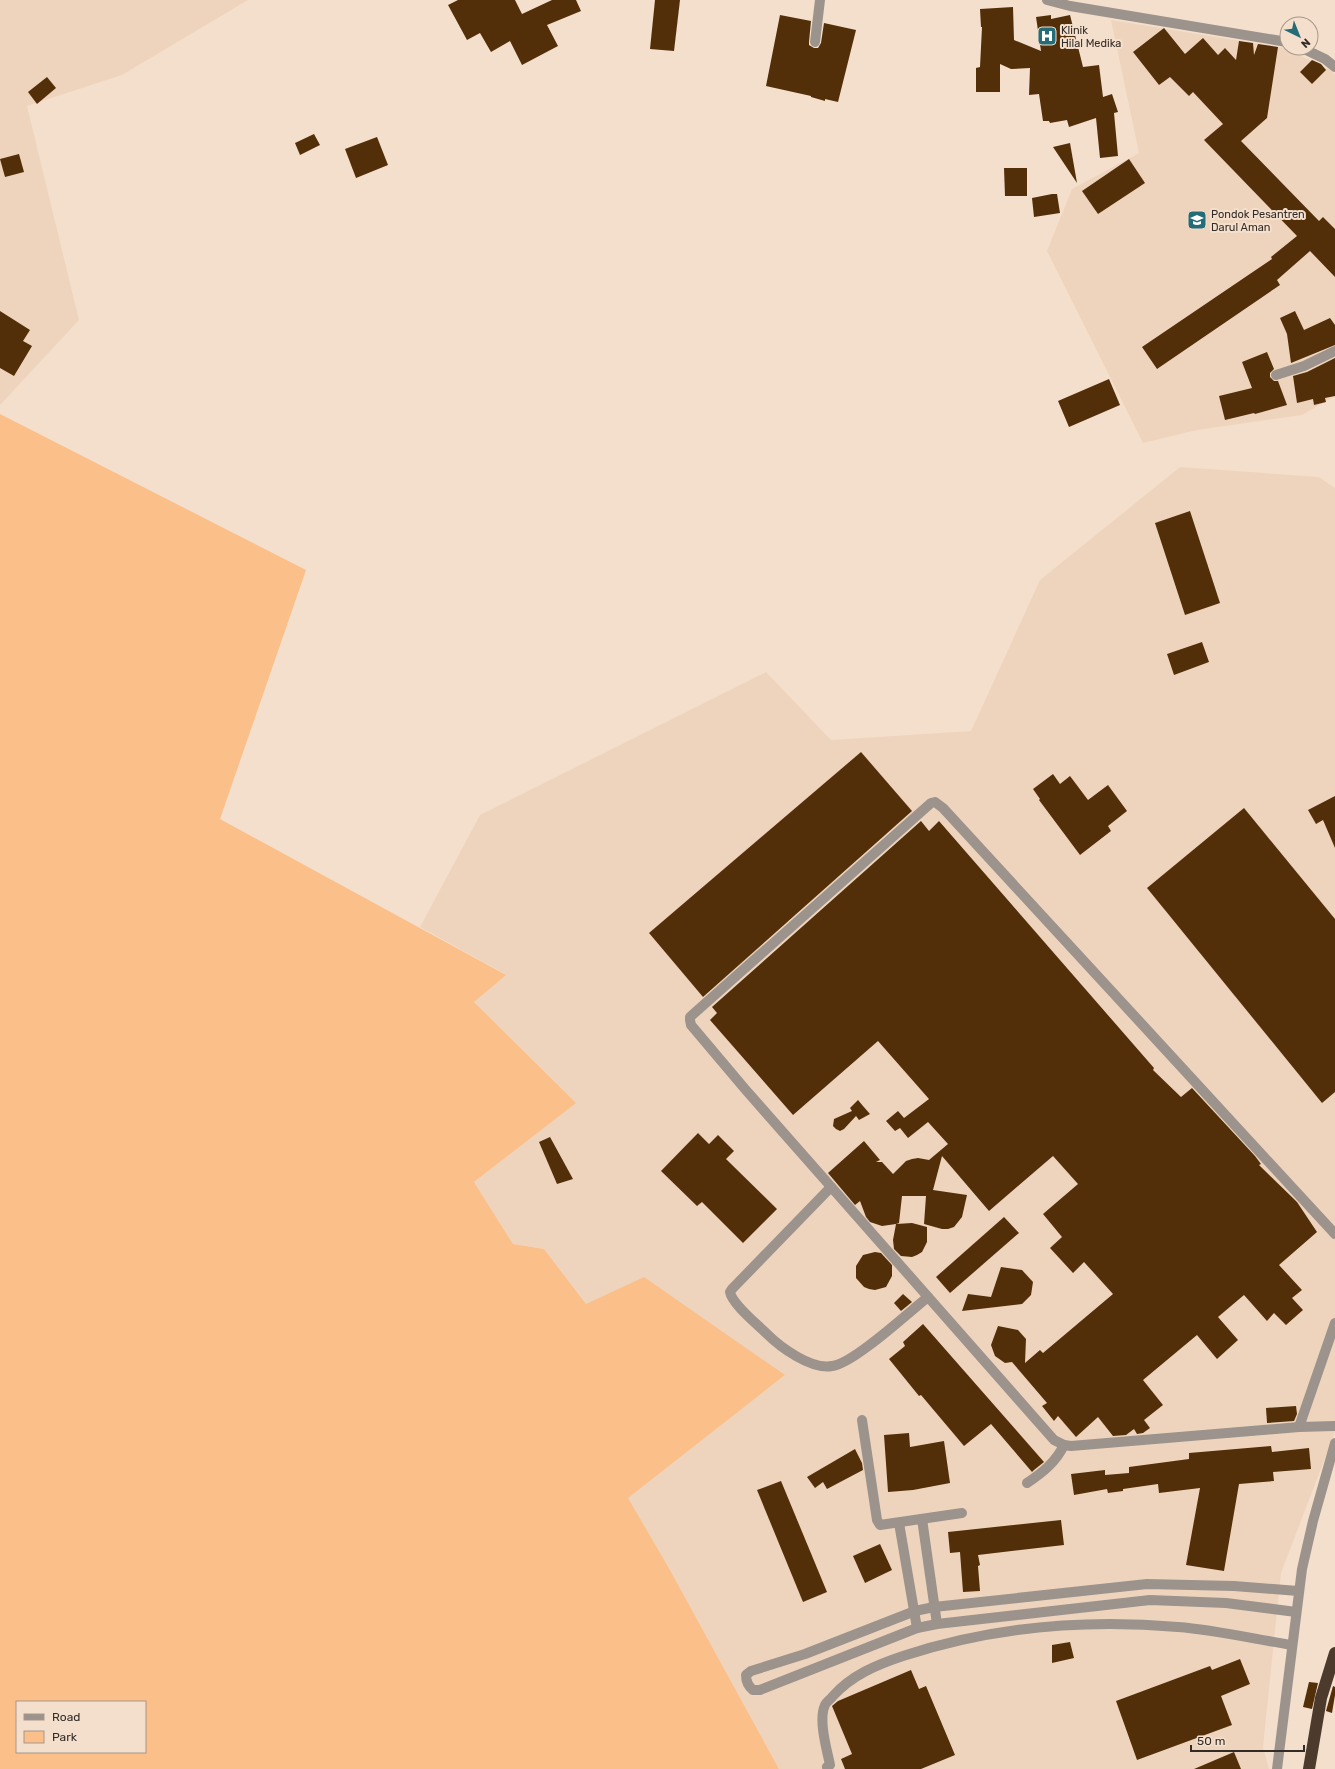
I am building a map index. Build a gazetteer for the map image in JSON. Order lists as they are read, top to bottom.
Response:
{
  "places": {
    "hospital": ["Klinik Hilal Medika"],
    "school or university": ["Pondok Pesantren Darul Aman"]
  },
  "legend": ["Road", "Park"],
  "scale_bar": "50 m",
  "north": "bottom right"
}
